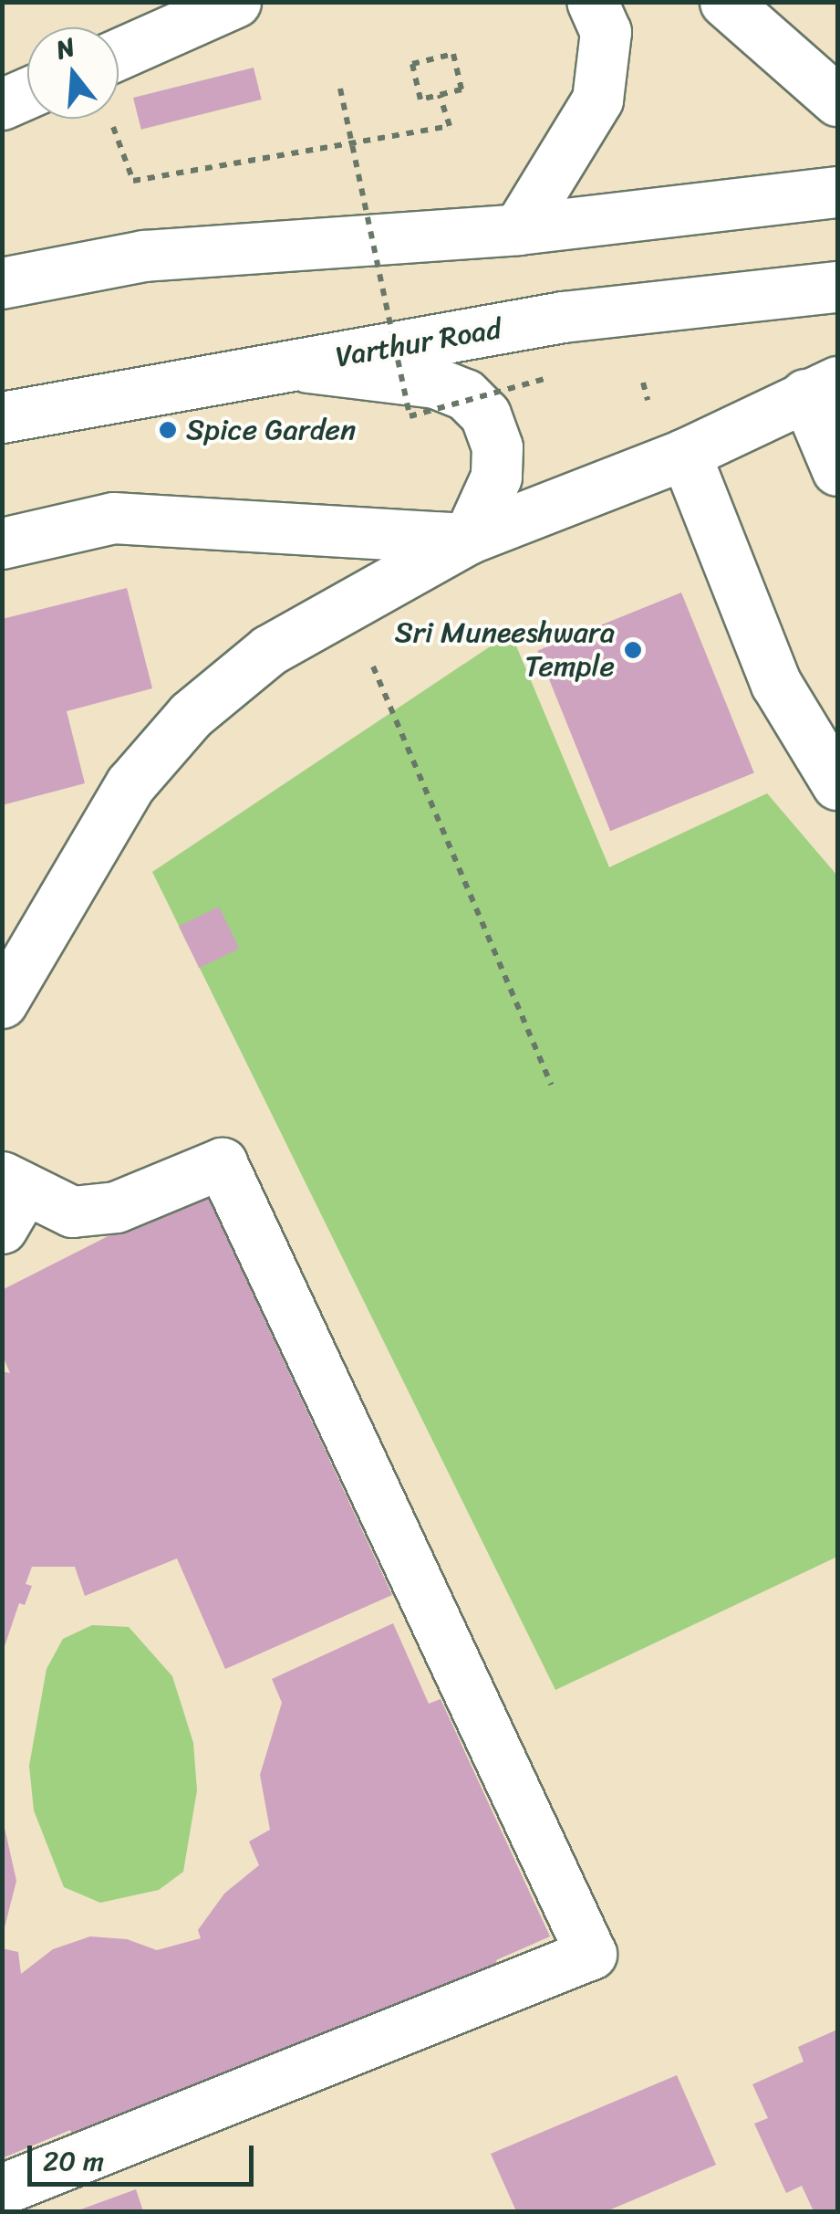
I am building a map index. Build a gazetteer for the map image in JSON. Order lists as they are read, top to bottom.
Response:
{
  "streets": {
    "street": ["Varthur Road"]
  },
  "places": ["Spice Garden", "Sri Muneeshwara Temple"],
  "scale_bar": "20 m",
  "north": "top"
}
